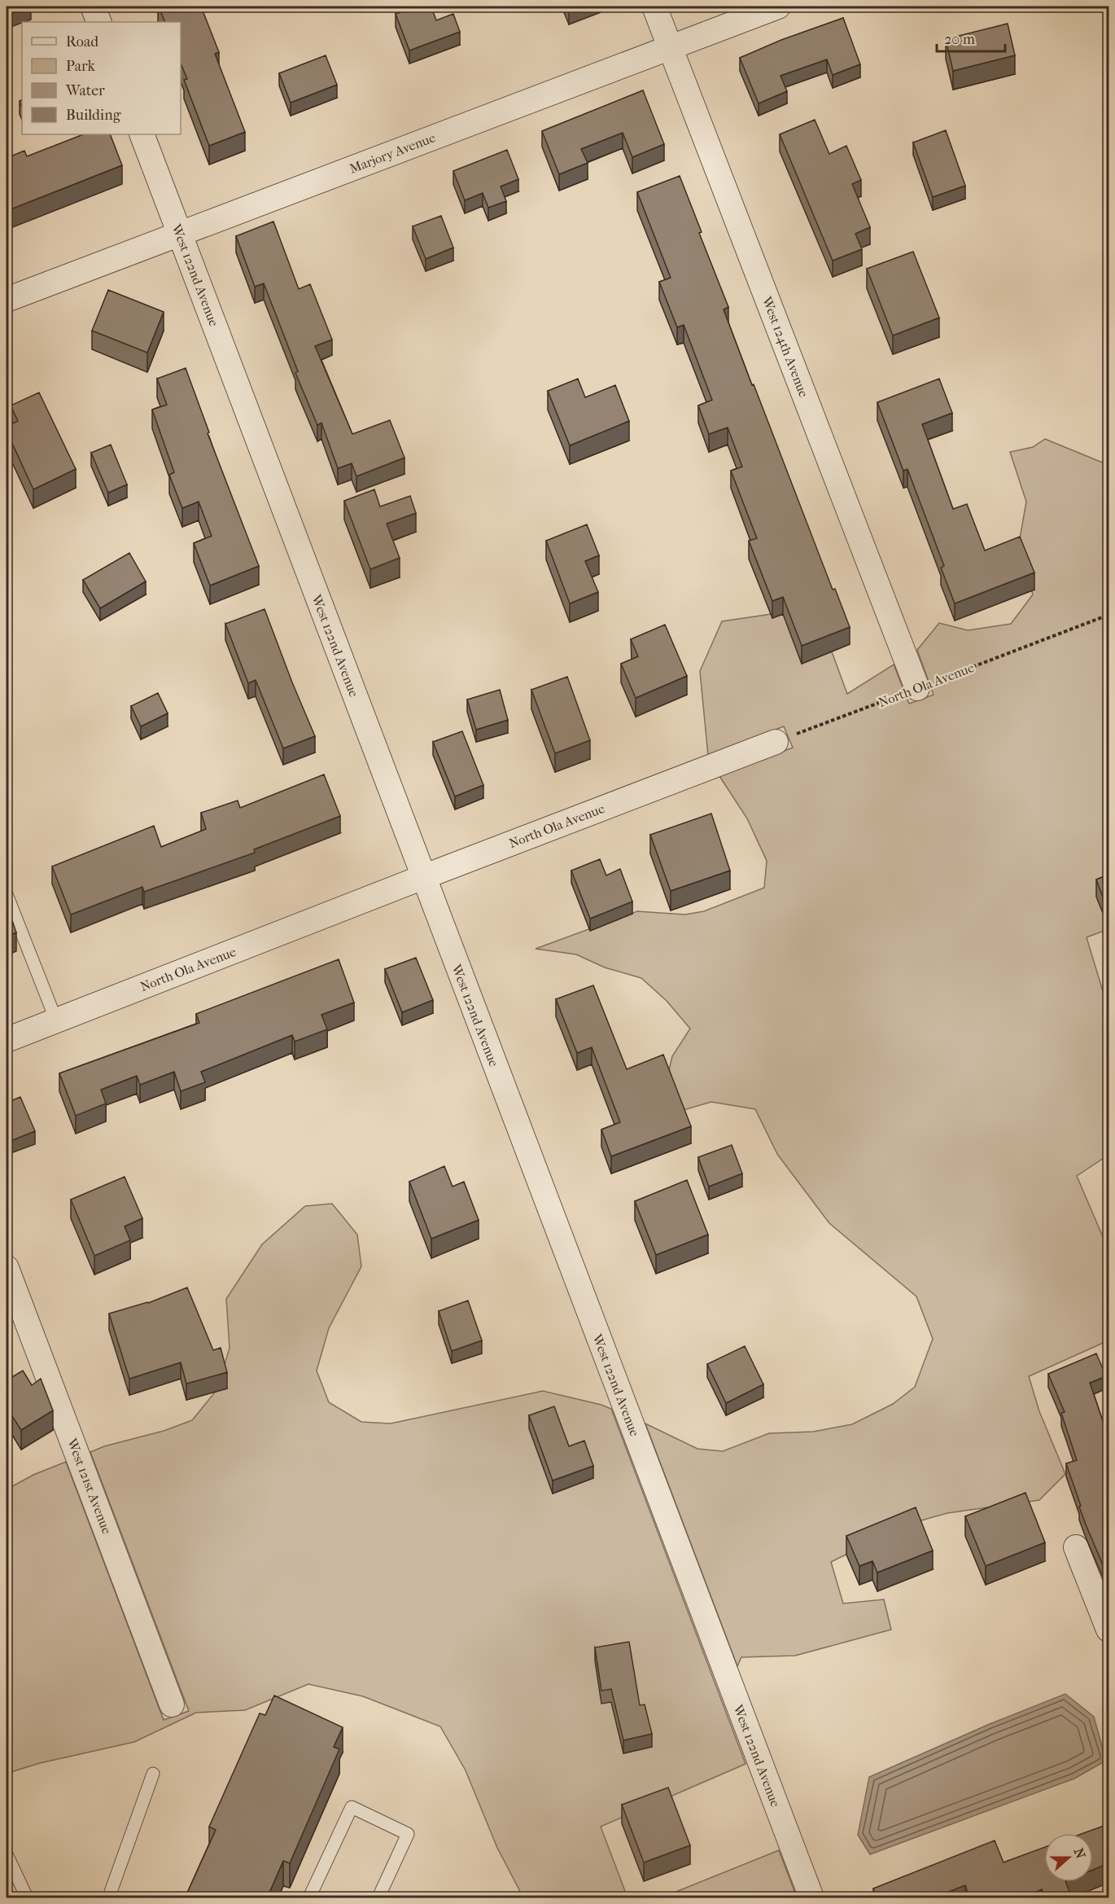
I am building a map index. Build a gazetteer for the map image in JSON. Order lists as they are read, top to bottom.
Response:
{
  "streets": {
    "street": [
      "Marjory Avenue",
      "West 122nd Avenue",
      "West 124th Avenue",
      "North Ola Avenue",
      "West 121st Avenue"
    ]
  },
  "crossings": [
    ["Marjory Avenue", "West 122nd Avenue"],
    ["Marjory Avenue", "West 124th Avenue"],
    ["West 122nd Avenue", "North Ola Avenue"],
    ["West 124th Avenue", "North Ola Avenue"]
  ],
  "legend": [
    "Road",
    "Park",
    "Water",
    "Building"
  ],
  "scale_bar": "20 m",
  "north": "right"
}
